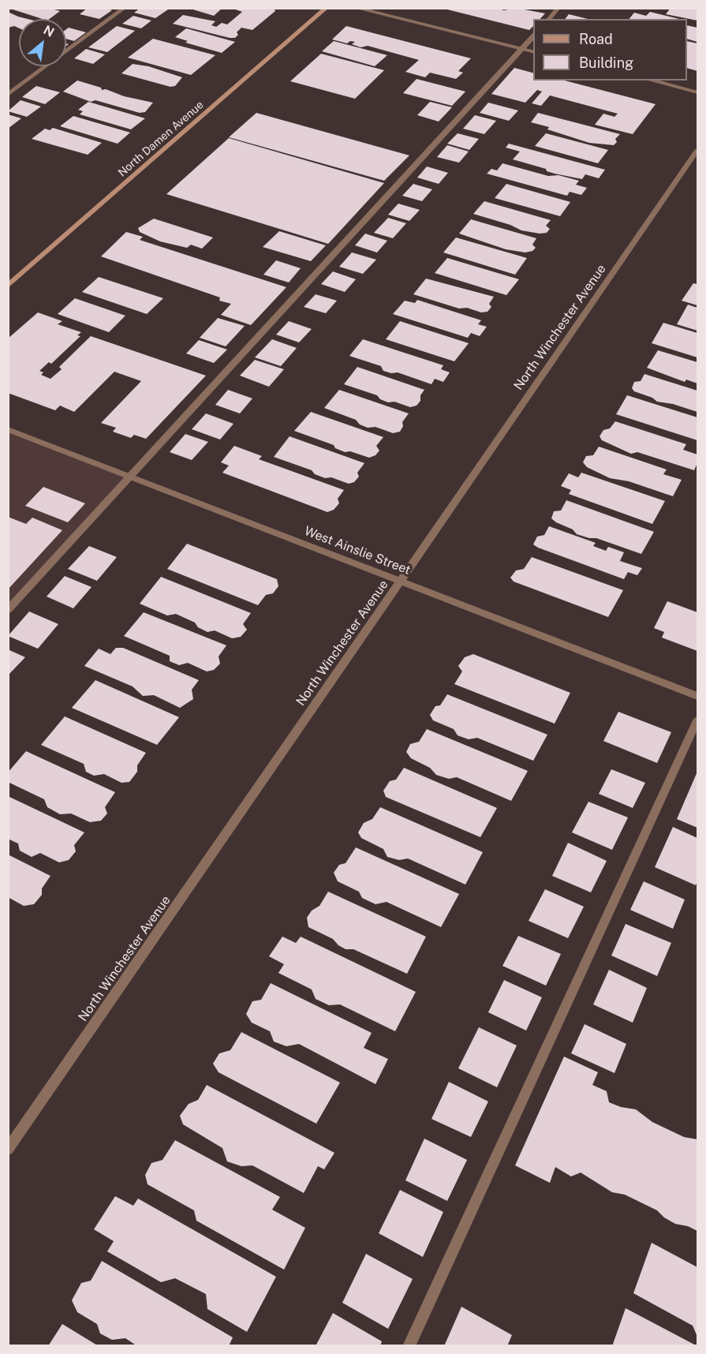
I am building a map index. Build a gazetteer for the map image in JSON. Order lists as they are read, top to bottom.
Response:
{
  "streets": {
    "main road": ["North Damen Avenue"],
    "street": ["North Winchester Avenue", "West Ainslie Street"]
  },
  "crossings": [
    ["North Winchester Avenue", "West Ainslie Street"]
  ],
  "legend": ["Road", "Building"],
  "north": "top right"
}
